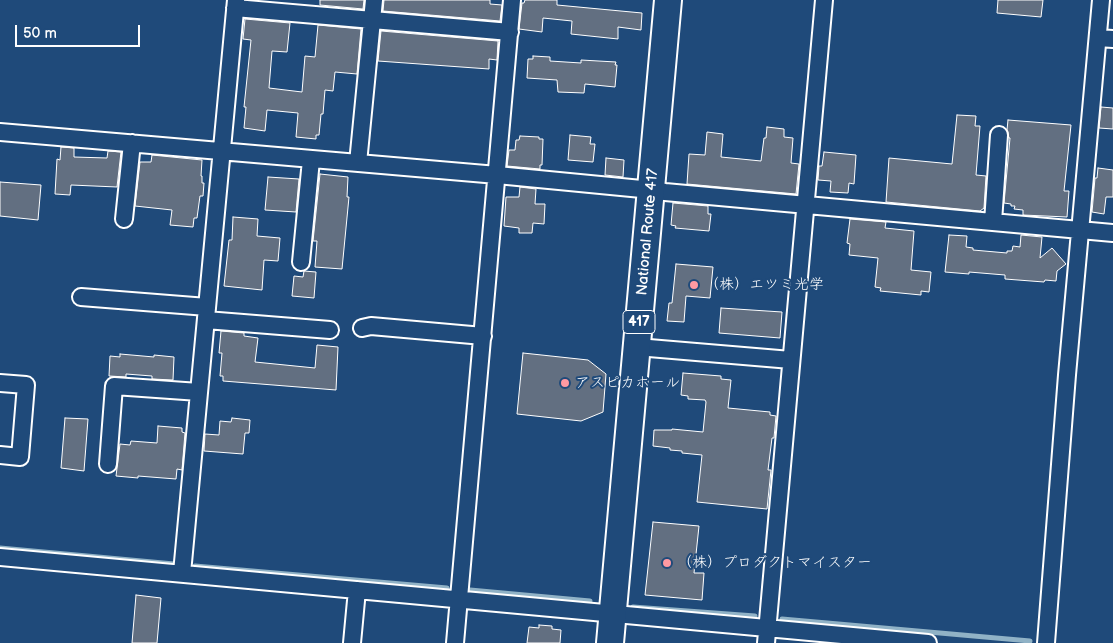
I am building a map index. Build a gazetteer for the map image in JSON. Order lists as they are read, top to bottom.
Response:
{
  "streets": {
    "highway": ["National Route 417", "417"]
  },
  "places": ["（株）エツミ光学", "アスピカホール", "（株）プロダクトマイスター"],
  "scale_bar": "50 m"
}
